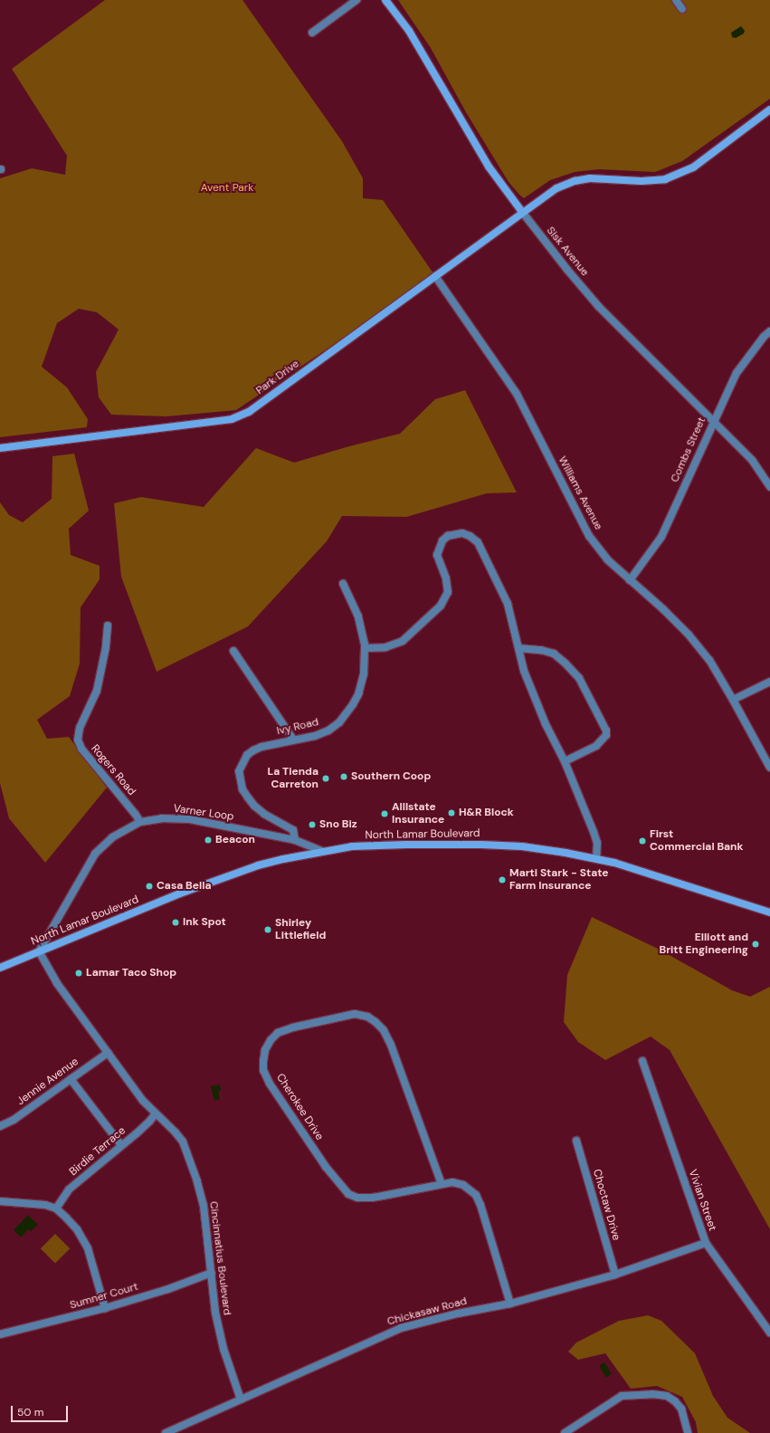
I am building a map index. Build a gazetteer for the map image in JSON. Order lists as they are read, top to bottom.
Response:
{
  "streets": {
    "street": [
      "Sisk Avenue",
      "Park Drive",
      "Combs Street",
      "Williams Avenue",
      "Ivy Road",
      "Rogers Road",
      "Varner Loop",
      "North Lamar Boulevard",
      "Jennie Avenue",
      "Cherokee Drive",
      "Birdie Terrace",
      "Vivian Street",
      "Choctaw Drive",
      "Cincinnatius Boulevard",
      "Sumner Court",
      "Chickasaw Road"
    ]
  },
  "crossings": [
    ["Sisk Avenue", "Park Drive"],
    ["Sisk Avenue", "Combs Street"],
    ["Park Drive", "Williams Avenue"],
    ["Combs Street", "Williams Avenue"],
    ["Ivy Road", "Varner Loop"],
    ["Rogers Road", "Varner Loop"],
    ["Varner Loop", "North Lamar Boulevard"],
    ["Varner Loop", "Cincinnatius Boulevard"],
    ["North Lamar Boulevard", "Cincinnatius Boulevard"],
    ["Jennie Avenue", "Cincinnatius Boulevard"],
    ["Cherokee Drive", "Chickasaw Road"],
    ["Birdie Terrace", "Cincinnatius Boulevard"],
    ["Vivian Street", "Chickasaw Road"],
    ["Choctaw Drive", "Chickasaw Road"],
    ["Cincinnatius Boulevard", "Sumner Court"],
    ["Cincinnatius Boulevard", "Chickasaw Road"]
  ],
  "parks": ["Avent Park"],
  "places": [
    "Southern Coop",
    "La Tienda Carreton",
    "H&R Block",
    "Alllstate Insurance",
    "Sno Biz",
    "Beacon",
    "First Commercial Bank",
    "Marti Stark - State Farm Insurance",
    "Casa Bella",
    "Ink Spot",
    "Shirley Littlefield",
    "Elliott and Britt Engineering",
    "Lamar Taco Shop"
  ],
  "scale_bar": "50 m"
}
